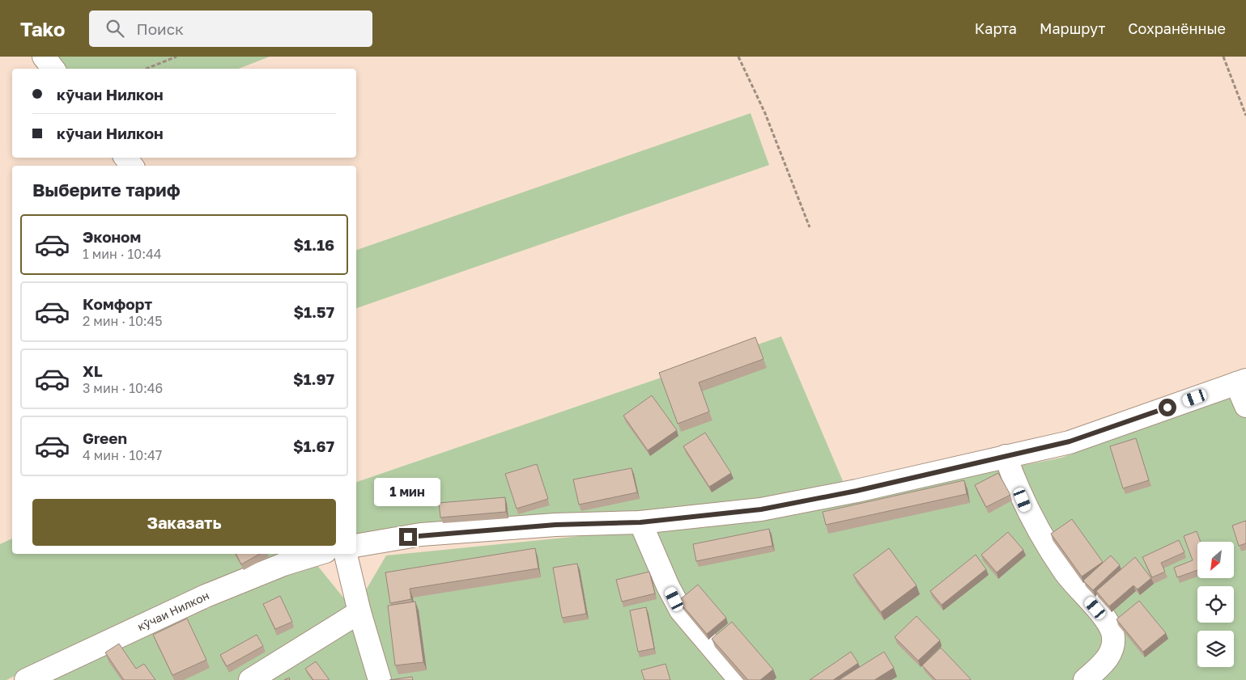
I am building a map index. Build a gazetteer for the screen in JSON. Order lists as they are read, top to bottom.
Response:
{
  "streets": {
    "street": ["кӯчаи Нилкон"]
  },
  "north": "bottom left",
  "page": {
    "header": "Tako",
    "search": "Поиск",
    "nav": ["Карта", "Маршрут", "Сохранённые"],
    "banner": ["кӯчаи Нилкон", "кӯчаи Нилкон"],
    "heading": "Выберите тариф",
    "list": [
      {
        "name": "Эконом",
        "note": "1 мин · 10:44",
        "value": "$1.16"
      },
      {
        "name": "Комфорт",
        "note": "2 мин · 10:45",
        "value": "$1.57"
      },
      {
        "name": "XL",
        "note": "3 мин · 10:46",
        "value": "$1.97"
      },
      {
        "name": "Green",
        "note": "4 мин · 10:47",
        "value": "$1.67"
      }
    ],
    "bubble": "1 мин",
    "buttons": "Заказать"
  }
}
